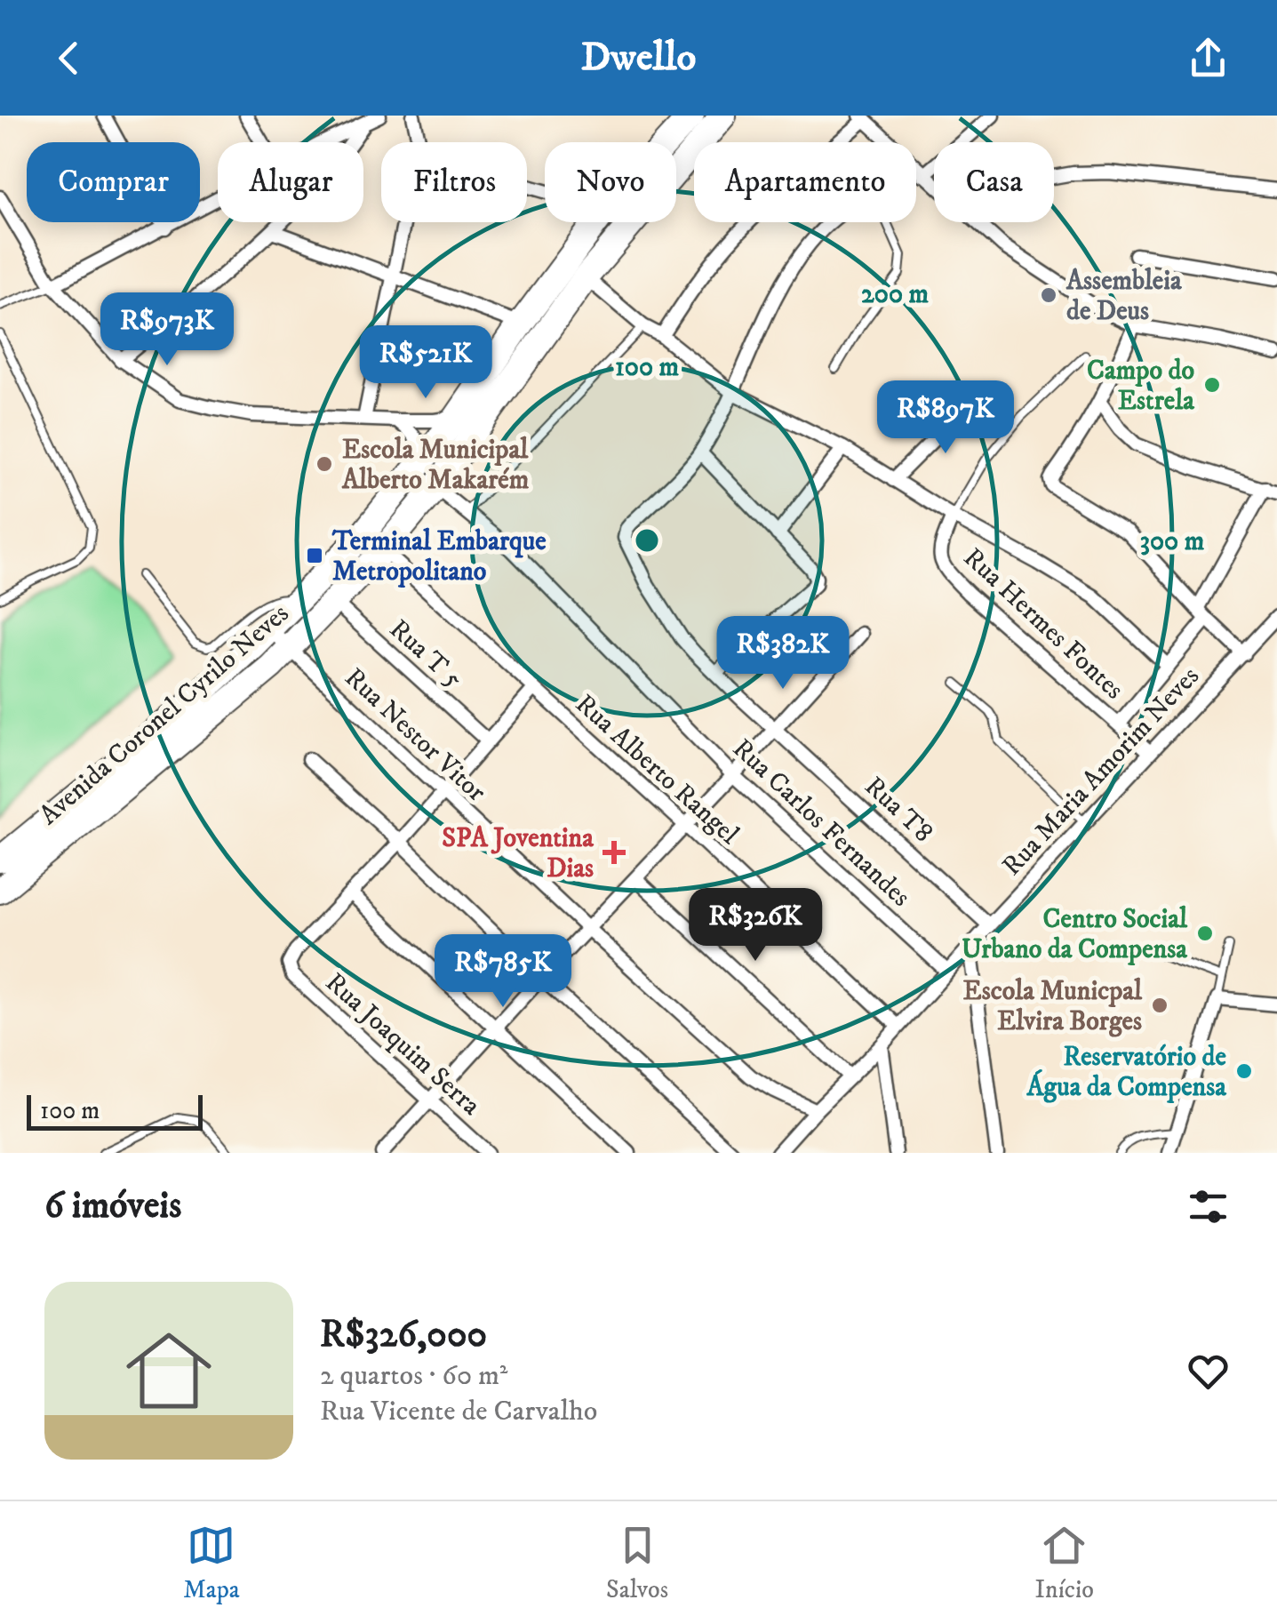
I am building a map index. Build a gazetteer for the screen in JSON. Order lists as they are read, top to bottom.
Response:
{
  "streets": {
    "highway": ["Avenida Coronel Cyrilo Neves"],
    "street": [
      "Rua Hermes Fontes",
      "Rua T 5",
      "Rua Nestor Vitor",
      "Rua Alberto Rangel",
      "Rua Maria Amorim Neves",
      "Rua T8",
      "Rua Carlos Fernandes",
      "Rua Joaquim Serra"
    ]
  },
  "crossings": [
    ["Rua Hermes Fontes", "Rua Maria Amorim Neves"],
    ["Rua T 5", "Avenida Coronel Cyrilo Neves"],
    ["Avenida Coronel Cyrilo Neves", "Rua Nestor Vitor"],
    ["Avenida Coronel Cyrilo Neves", "Rua Alberto Rangel"],
    ["Avenida Coronel Cyrilo Neves", "Rua Carlos Fernandes"],
    ["Rua Nestor Vitor", "Rua Maria Amorim Neves"],
    ["Rua Alberto Rangel", "Rua Maria Amorim Neves"],
    ["Rua Maria Amorim Neves", "Rua T8"],
    ["Rua Maria Amorim Neves", "Rua Carlos Fernandes"]
  ],
  "places": {
    "other": [
      "Assembleia de Deus",
      "Campo do Estrela",
      "Escola Municipal Alberto Makarém",
      "Centro Social Urbano da Compensa",
      "Escola Municpal Elvira Borges",
      "Reservatório de Água da Compensa"
    ],
    "transit": ["Terminal Embarque Metropolitano"],
    "health": ["SPA Joventina Dias"]
  },
  "scale_bar": "100 m",
  "page": {
    "header": "Dwello",
    "chip": [
      "Comprar",
      "Alugar",
      "Filtros",
      "Novo",
      "Apartamento",
      "Casa"
    ],
    "price": [
      "R$973K",
      "R$521K",
      "R$897K",
      "R$382K",
      "R$326K",
      "R$785K"
    ],
    "scale": "100 m",
    "heading": "6 imóveis",
    "list": [
      {
        "name": "R$326,000",
        "note": "2 quartos · 60 m² · Rua Vicente de Carvalho"
      }
    ],
    "tabs": ["Mapa", "Salvos", "Início"]
  },
  "rings": ["200 m", "100 m", "300 m"]
}
